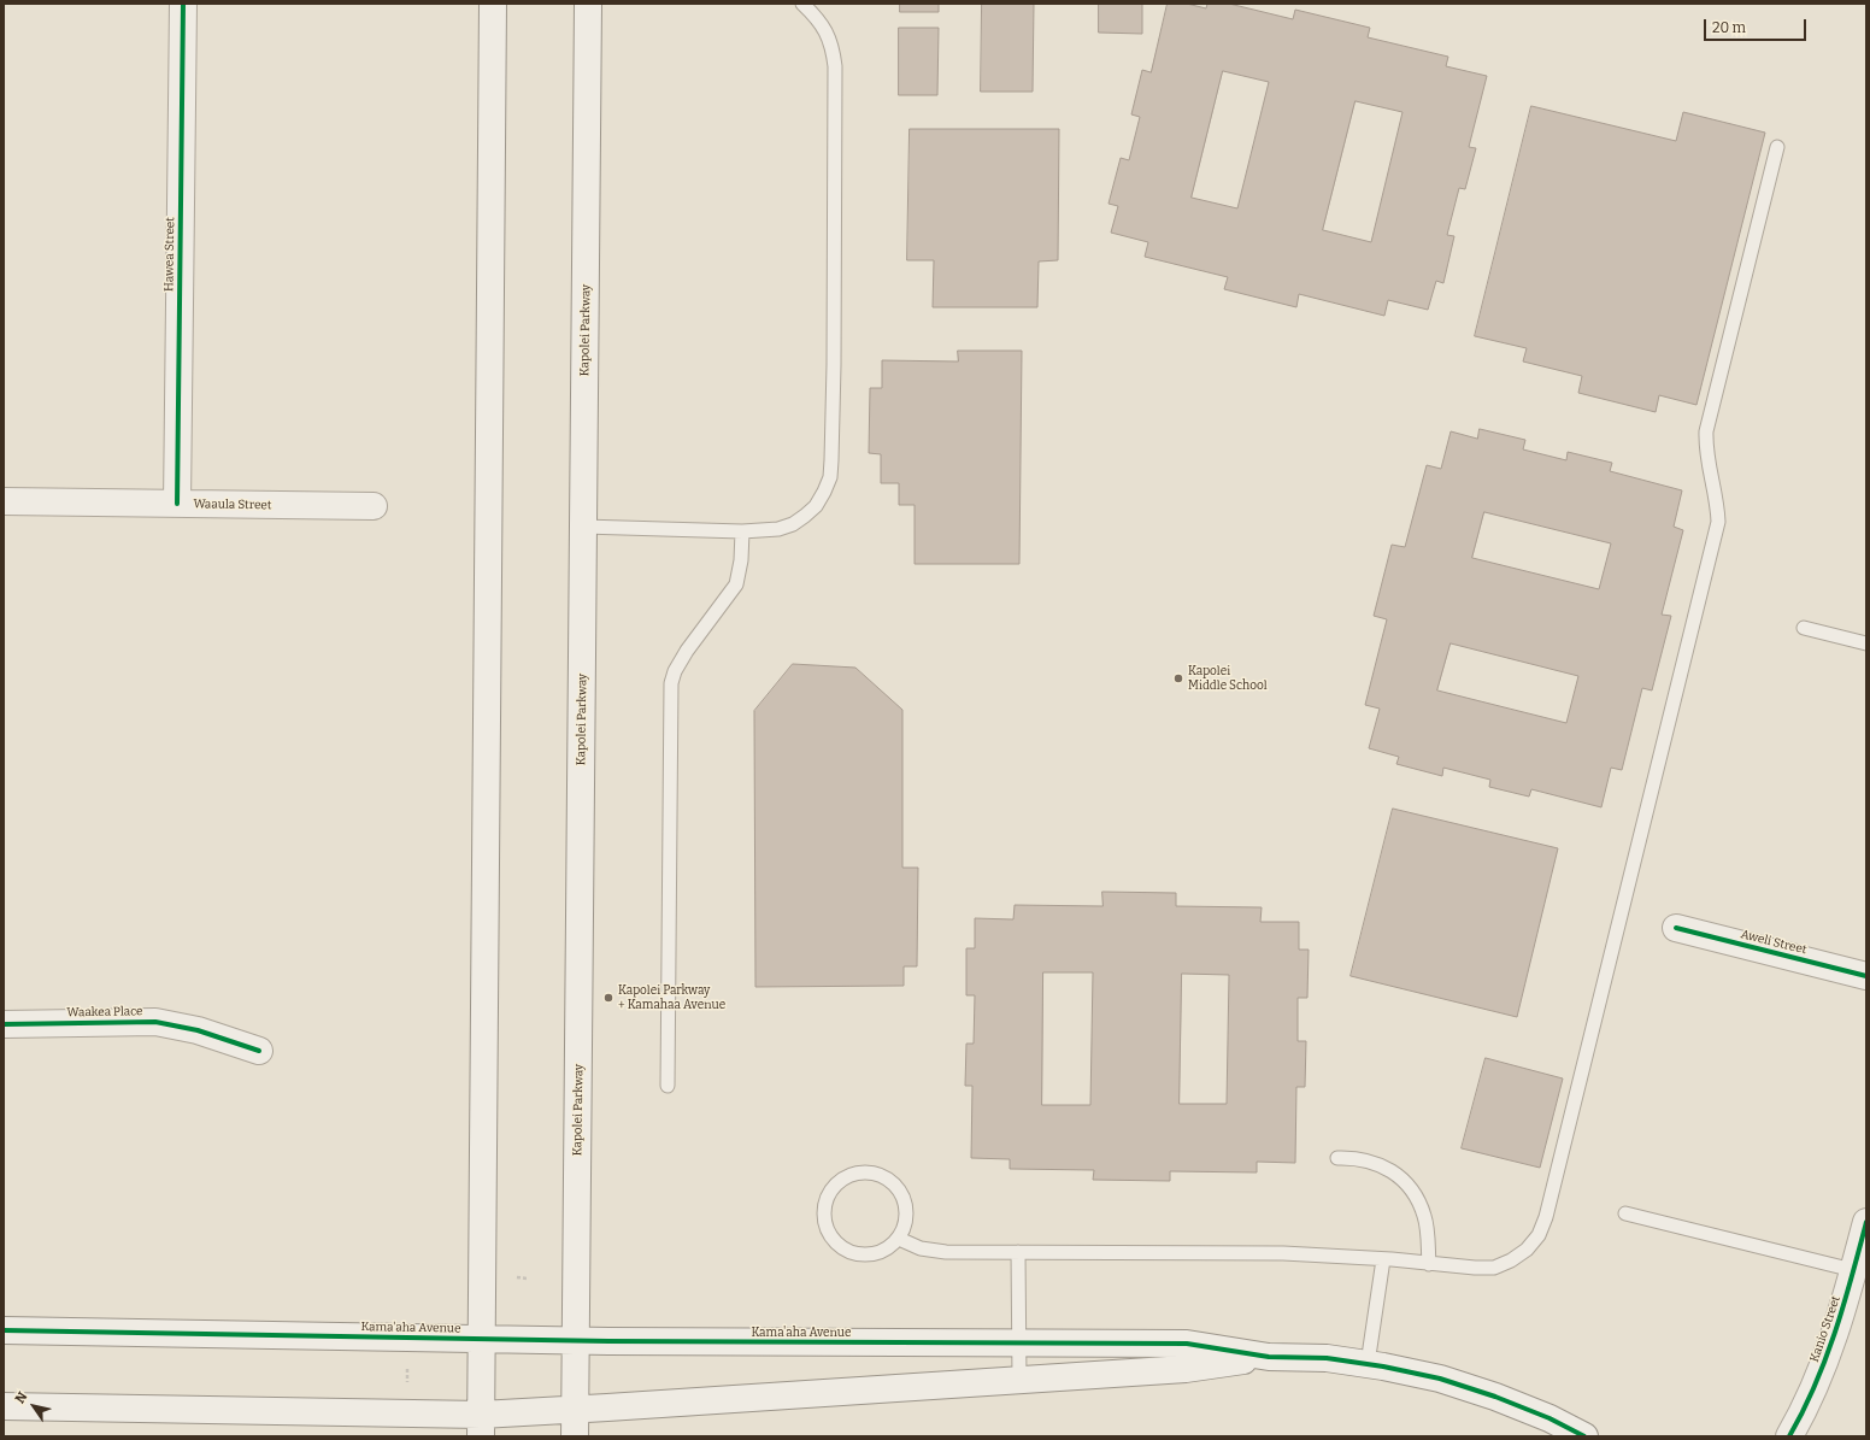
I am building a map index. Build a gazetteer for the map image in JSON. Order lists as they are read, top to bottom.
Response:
{
  "streets": {
    "street": [
      "Hawea Street",
      "Kapolei Parkway",
      "Waaula Street",
      "Aweli Street",
      "Waakea Place",
      "Kama'aha Avenue",
      "Kanio Street"
    ]
  },
  "crossings": [
    ["Hawea Street", "Waaula Street"],
    ["Kapolei Parkway", "Kama'aha Avenue"]
  ],
  "places": ["Kapolei Middle School", "Kapolei Parkway + Kamahaa Avenue"],
  "scale_bar": "20 m",
  "north": "top left"
}
